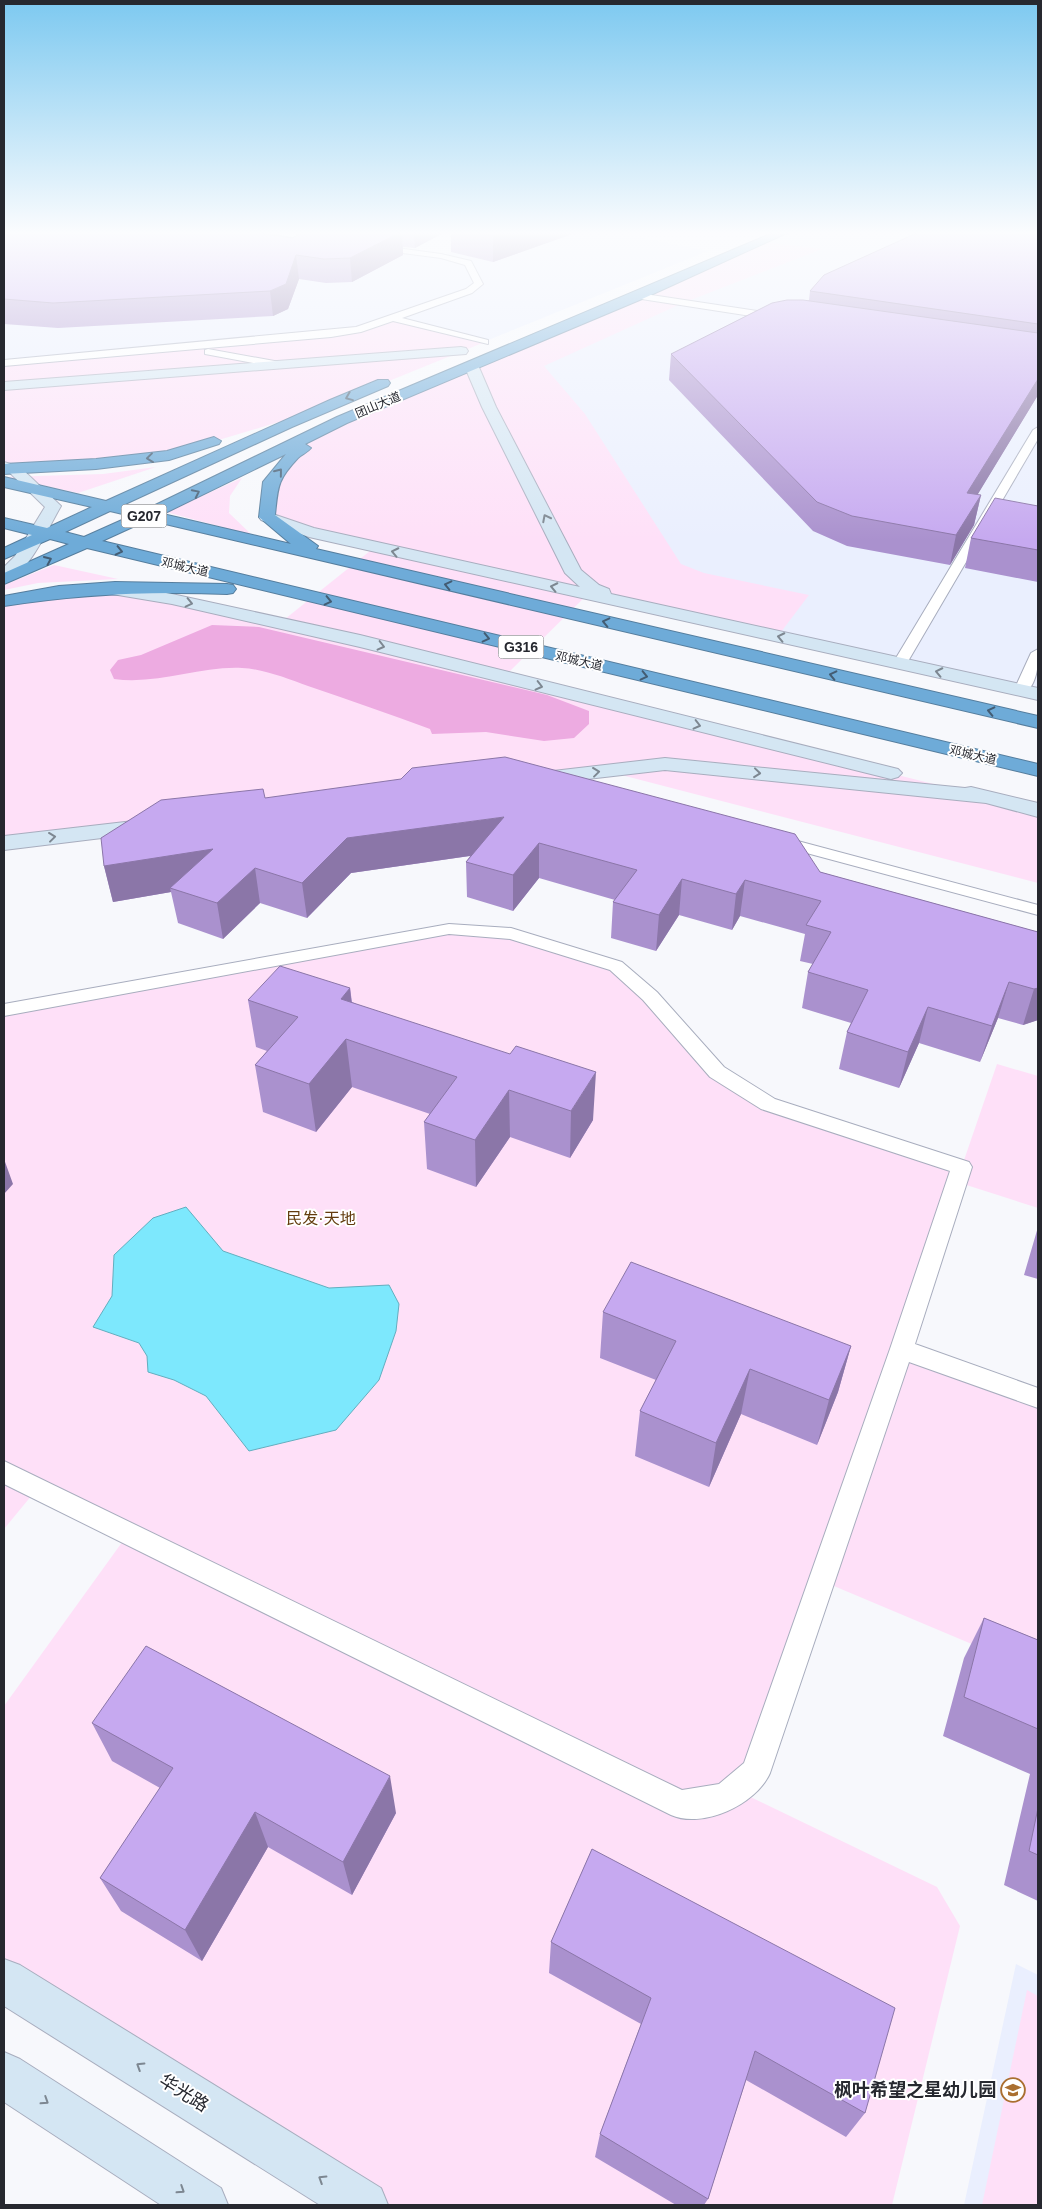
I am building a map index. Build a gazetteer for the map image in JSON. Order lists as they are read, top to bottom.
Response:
{
  "streets": {
    "highway": [
      "团山大道",
      "G207",
      "邓城大道",
      "G316"
    ],
    "street": ["华光路"]
  },
  "crossings": [
    ["团山大道", "G207"],
    ["团山大道", "邓城大道"],
    ["G207", "邓城大道"]
  ],
  "districts": ["民发·天地"],
  "places": {
    "school or university": ["枫叶希望之星幼儿园"]
  }
}
